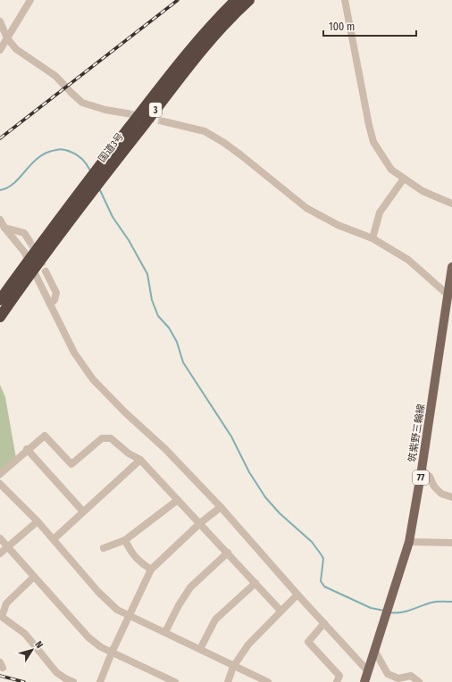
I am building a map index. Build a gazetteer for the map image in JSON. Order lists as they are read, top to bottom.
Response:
{
  "streets": {
    "highway": ["3", "国道3号"],
    "main road": ["筑紫野三輪線", "77"]
  },
  "scale_bar": "100 m",
  "north": "top right"
}
